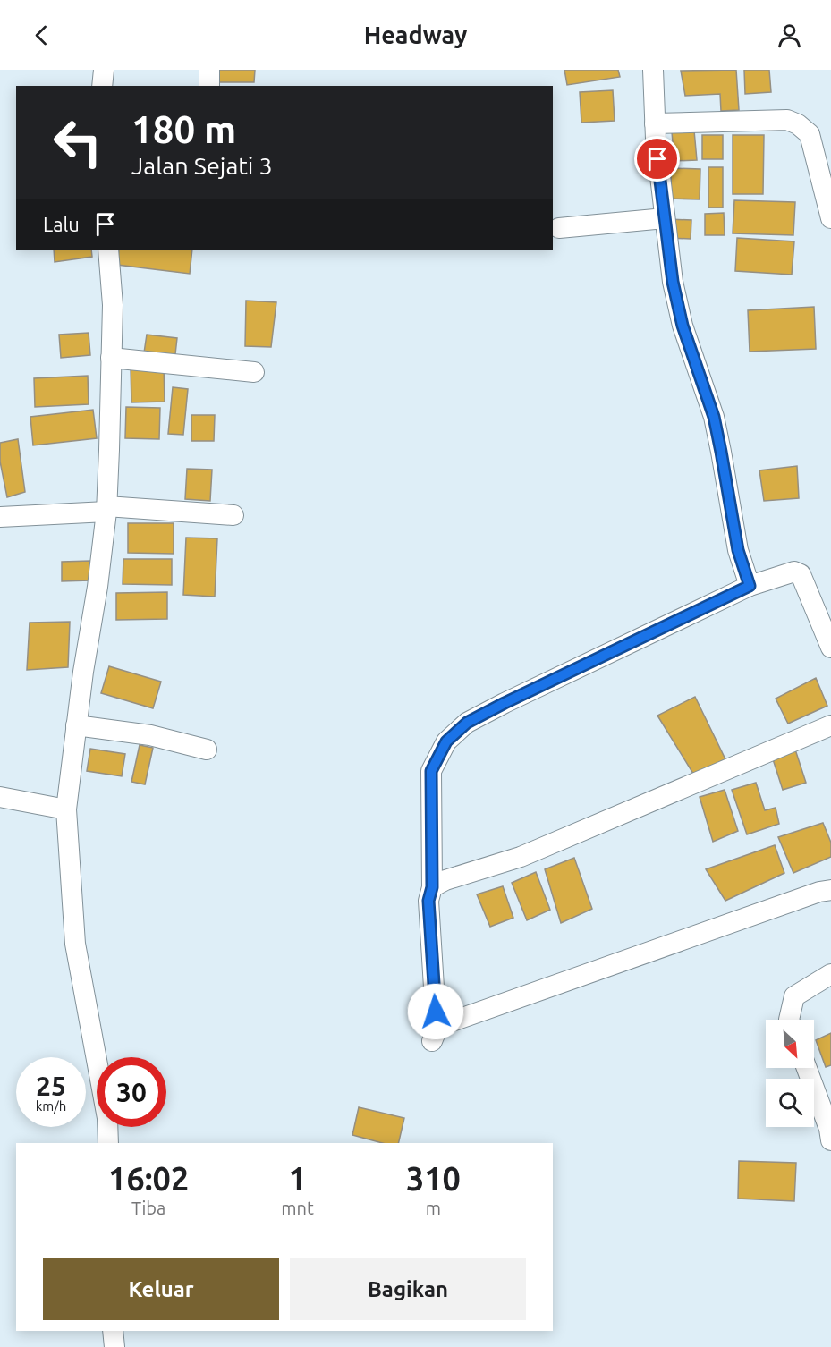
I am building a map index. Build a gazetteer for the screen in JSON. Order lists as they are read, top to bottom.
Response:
{
  "north": "bottom right",
  "page": {
    "header": "Headway",
    "turn": ["180 m", "Jalan Sejati 3"],
    "then": "Lalu",
    "speed": "25 km/h",
    "limit": "30",
    "eta": [
      "16:02",
      "Tiba",
      "1",
      "mnt",
      "310",
      "m"
    ],
    "buttons": ["Keluar", "Bagikan"]
  }
}
